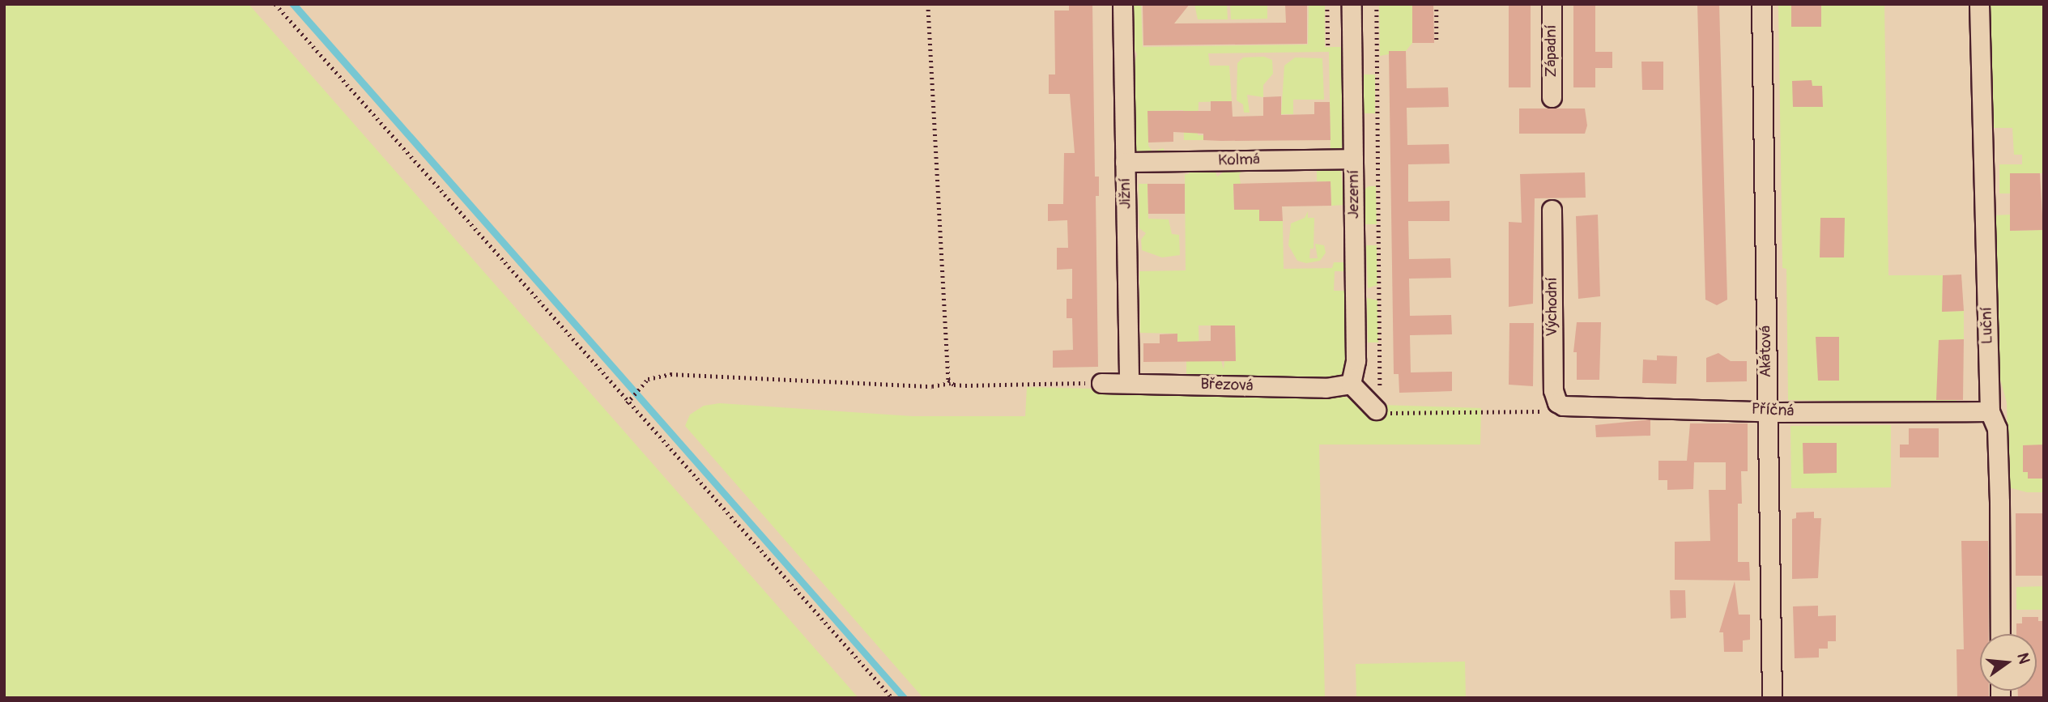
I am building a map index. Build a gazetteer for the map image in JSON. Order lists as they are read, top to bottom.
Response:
{
  "streets": {
    "street": [
      "Západní",
      "Kolmá",
      "Jižní",
      "Jezerní",
      "Východní",
      "Luční",
      "Akátová",
      "Březová",
      "Příčná"
    ]
  },
  "crossings": [
    ["Kolmá", "Jižní"],
    ["Kolmá", "Jezerní"],
    ["Jižní", "Březová"],
    ["Jezerní", "Březová"],
    ["Východní", "Příčná"],
    ["Luční", "Příčná"],
    ["Akátová", "Příčná"]
  ],
  "north": "right"
}
